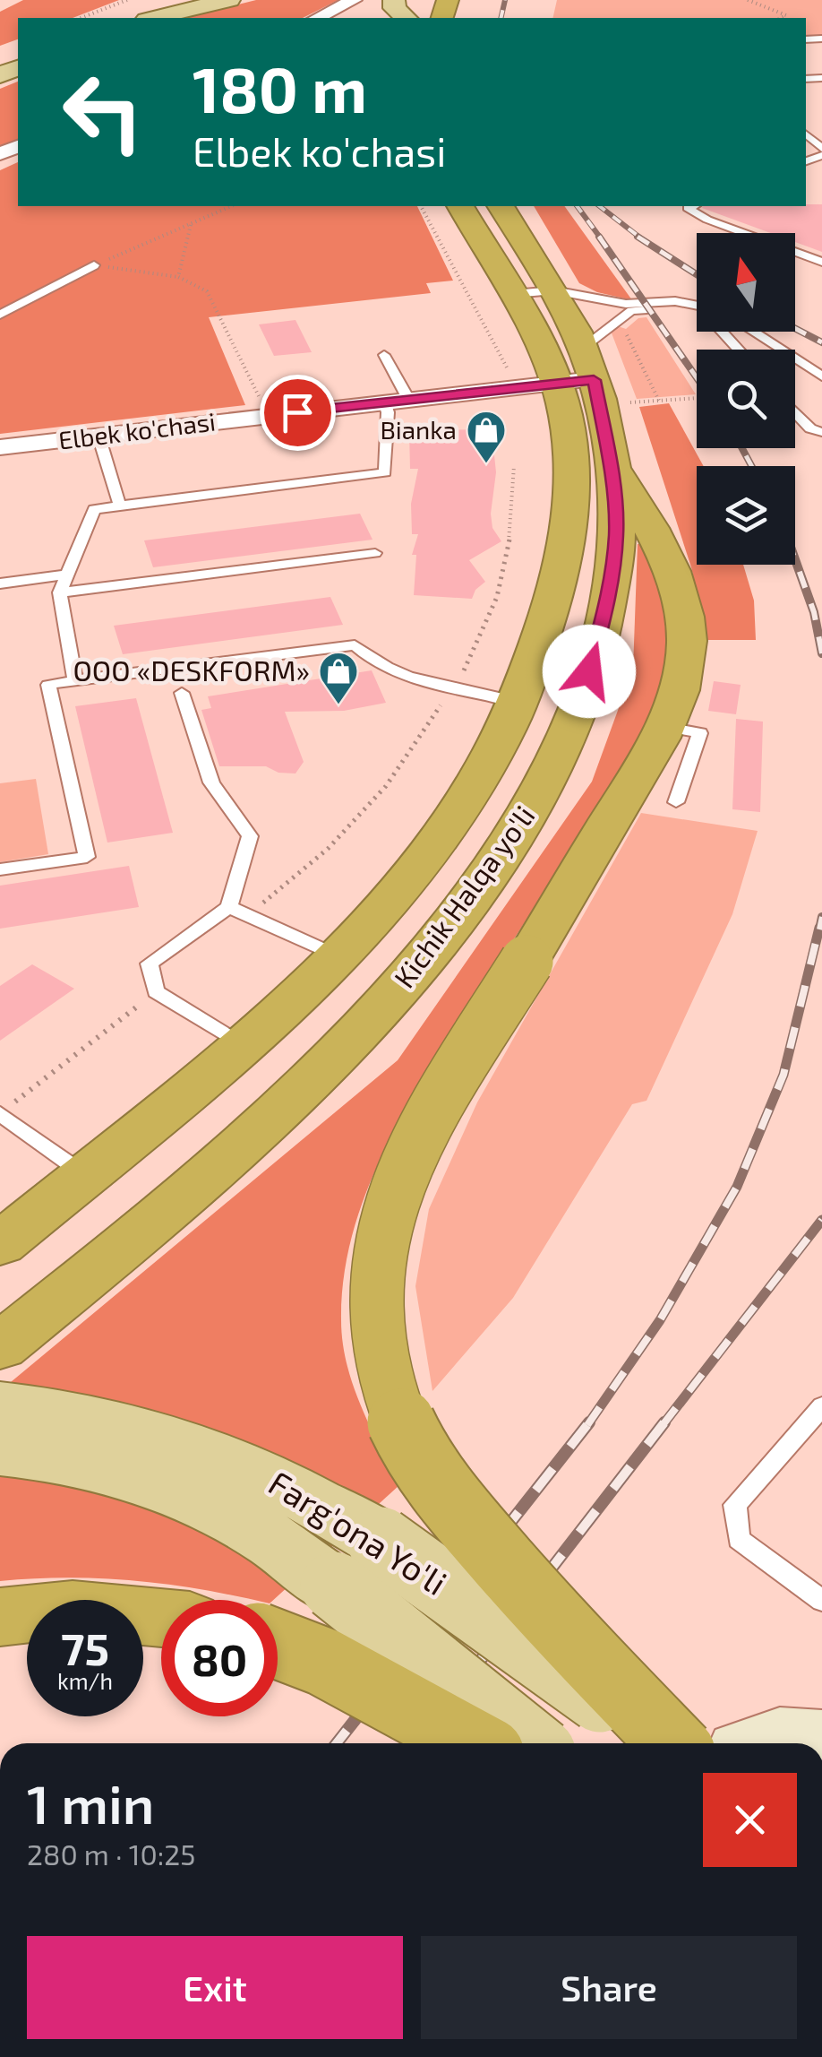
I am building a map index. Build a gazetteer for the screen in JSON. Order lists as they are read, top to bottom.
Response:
{
  "streets": {
    "highway": ["Kichik Halqa yo'li"],
    "main road": ["Farg'ona Yo'li"],
    "street": ["Elbek ko'chasi"]
  },
  "crossings": [
    ["Elbek ko'chasi", "Kichik Halqa yo'li"]
  ],
  "places": {
    "shop": ["Bianka", "ООО «DESKFORM»"]
  },
  "north": "top",
  "page": {
    "turn": ["180 m", "Elbek ko'chasi"],
    "speed": "75 km/h",
    "limit": "80",
    "heading": ["1 min", "280 m · 10:25"],
    "buttons": ["Exit", "Share"]
  }
}
